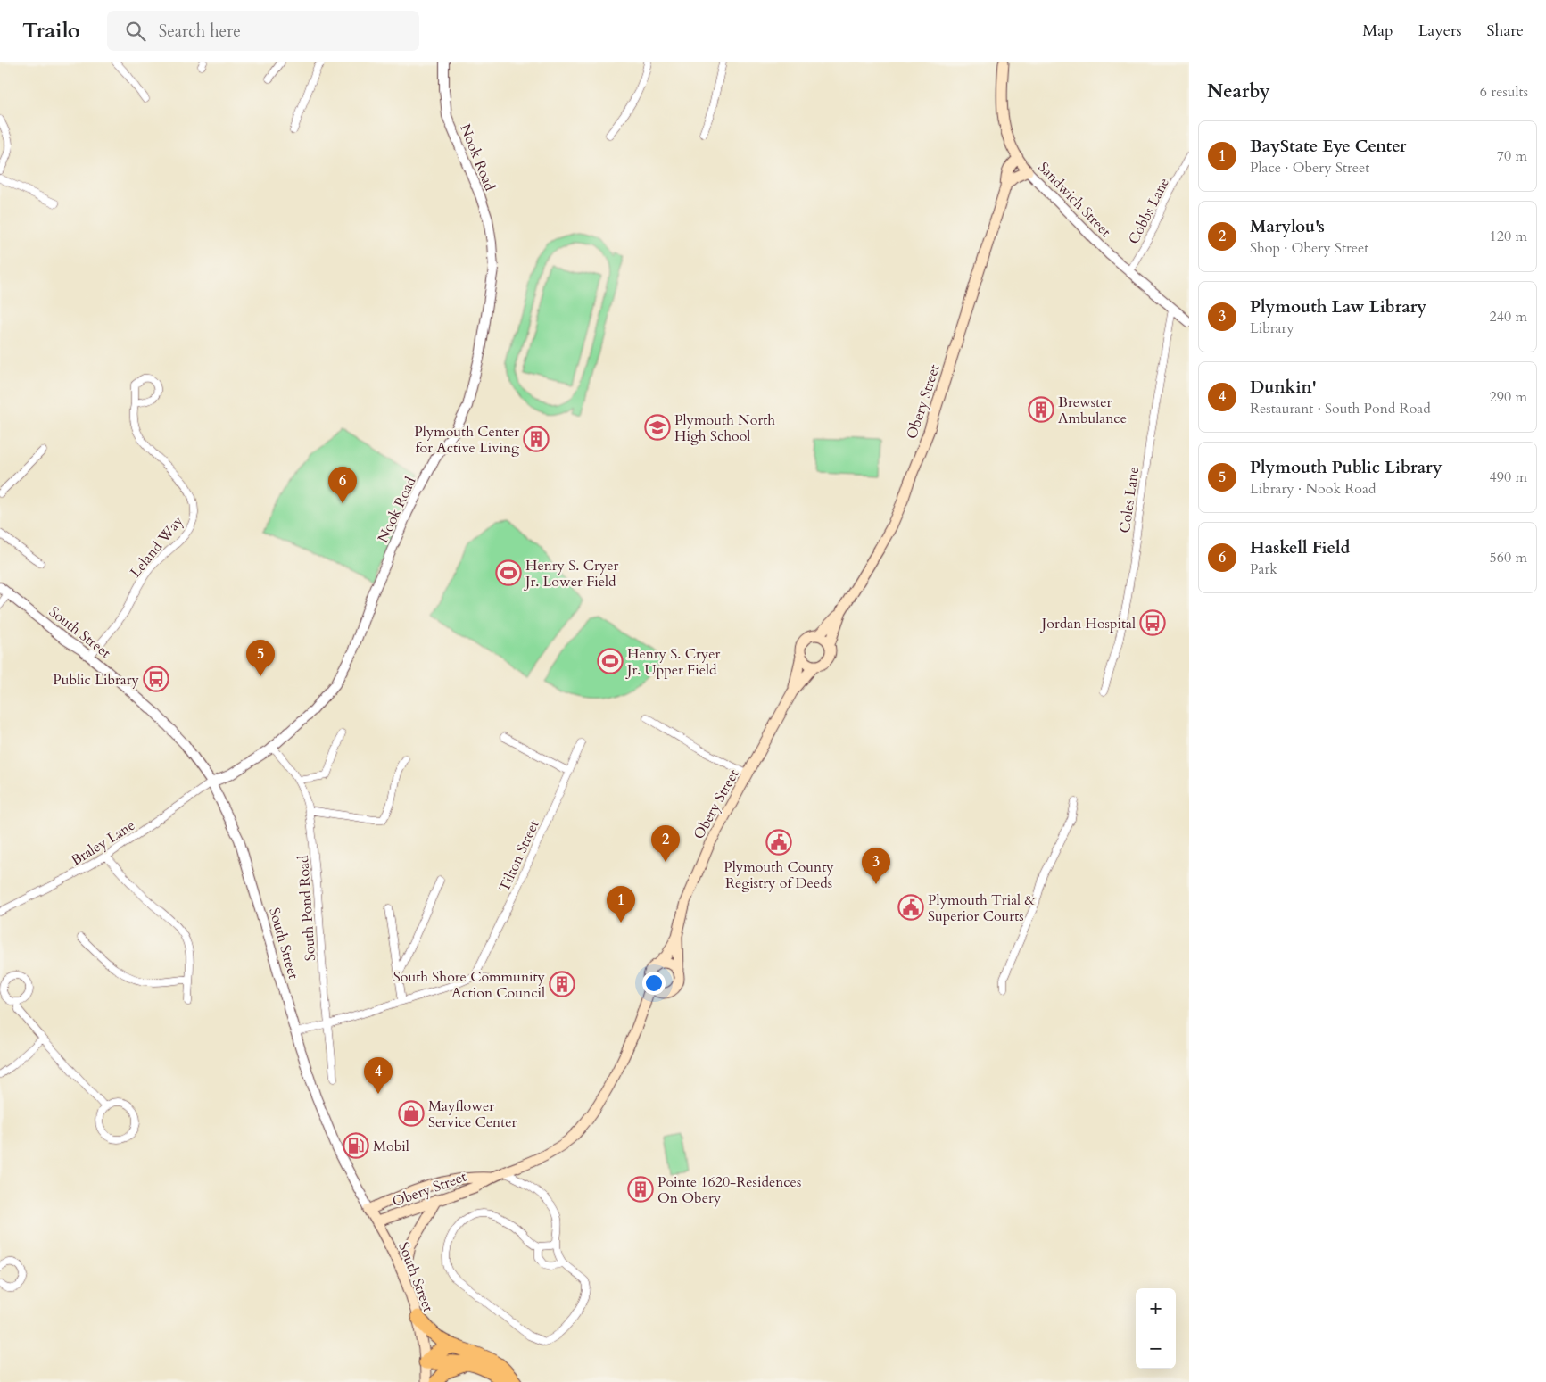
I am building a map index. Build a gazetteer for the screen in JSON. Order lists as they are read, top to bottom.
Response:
{
  "streets": {
    "main road": ["Sandwich Street", "Obery Street", "South Street"],
    "street": [
      "Nook Road",
      "Cobbs Lane",
      "Coles Lane",
      "Leland Way",
      "Braley Lane",
      "Tilton Street",
      "South Pond Road"
    ]
  },
  "crossings": [
    ["Nook Road", "South Street"],
    ["Nook Road", "Braley Lane"],
    ["Nook Road", "South Pond Road"],
    ["Sandwich Street", "Cobbs Lane"],
    ["Sandwich Street", "Obery Street"],
    ["Sandwich Street", "Coles Lane"],
    ["Obery Street", "South Street"],
    ["Leland Way", "South Street"],
    ["South Street", "Braley Lane"]
  ],
  "places": {
    "building": [
      "Brewster Ambulance",
      "Plymouth Center for Active Living",
      "South Shore Community Action Council",
      "Pointe 1620-Residences On Obery"
    ],
    "school or university": ["Plymouth North High School"],
    "sports": ["Henry S. Cryer Jr. Lower Field", "Henry S. Cryer Jr. Upper Field"],
    "bus stop": ["Jordan Hospital", "Public Library"],
    "public building": ["Plymouth County Registry of Deeds", "Plymouth Trial & Superior Courts"],
    "shop": ["Mayflower Service Center"],
    "fuel station": ["Mobil"]
  },
  "page": {
    "header": "Trailo",
    "search": "Search here",
    "nav": ["Map", "Layers", "Share"],
    "heading": ["Nearby", "6 results"],
    "list": [
      {
        "mark": "1",
        "name": "BayState Eye Center",
        "note": "Place · Obery Street",
        "value": "70 m"
      },
      {
        "mark": "2",
        "name": "Marylou's",
        "note": "Shop · Obery Street",
        "value": "120 m"
      },
      {
        "mark": "3",
        "name": "Plymouth Law Library",
        "note": "Library",
        "value": "240 m"
      },
      {
        "mark": "4",
        "name": "Dunkin'",
        "note": "Restaurant · South Pond Road",
        "value": "290 m"
      },
      {
        "mark": "5",
        "name": "Plymouth Public Library",
        "note": "Library · Nook Road",
        "value": "490 m"
      },
      {
        "mark": "6",
        "name": "Haskell Field",
        "note": "Park",
        "value": "560 m"
      }
    ],
    "pins": [
      "6",
      "5",
      "2",
      "3",
      "1",
      "4"
    ],
    "map_buttons": ["+", "−"]
  }
}
